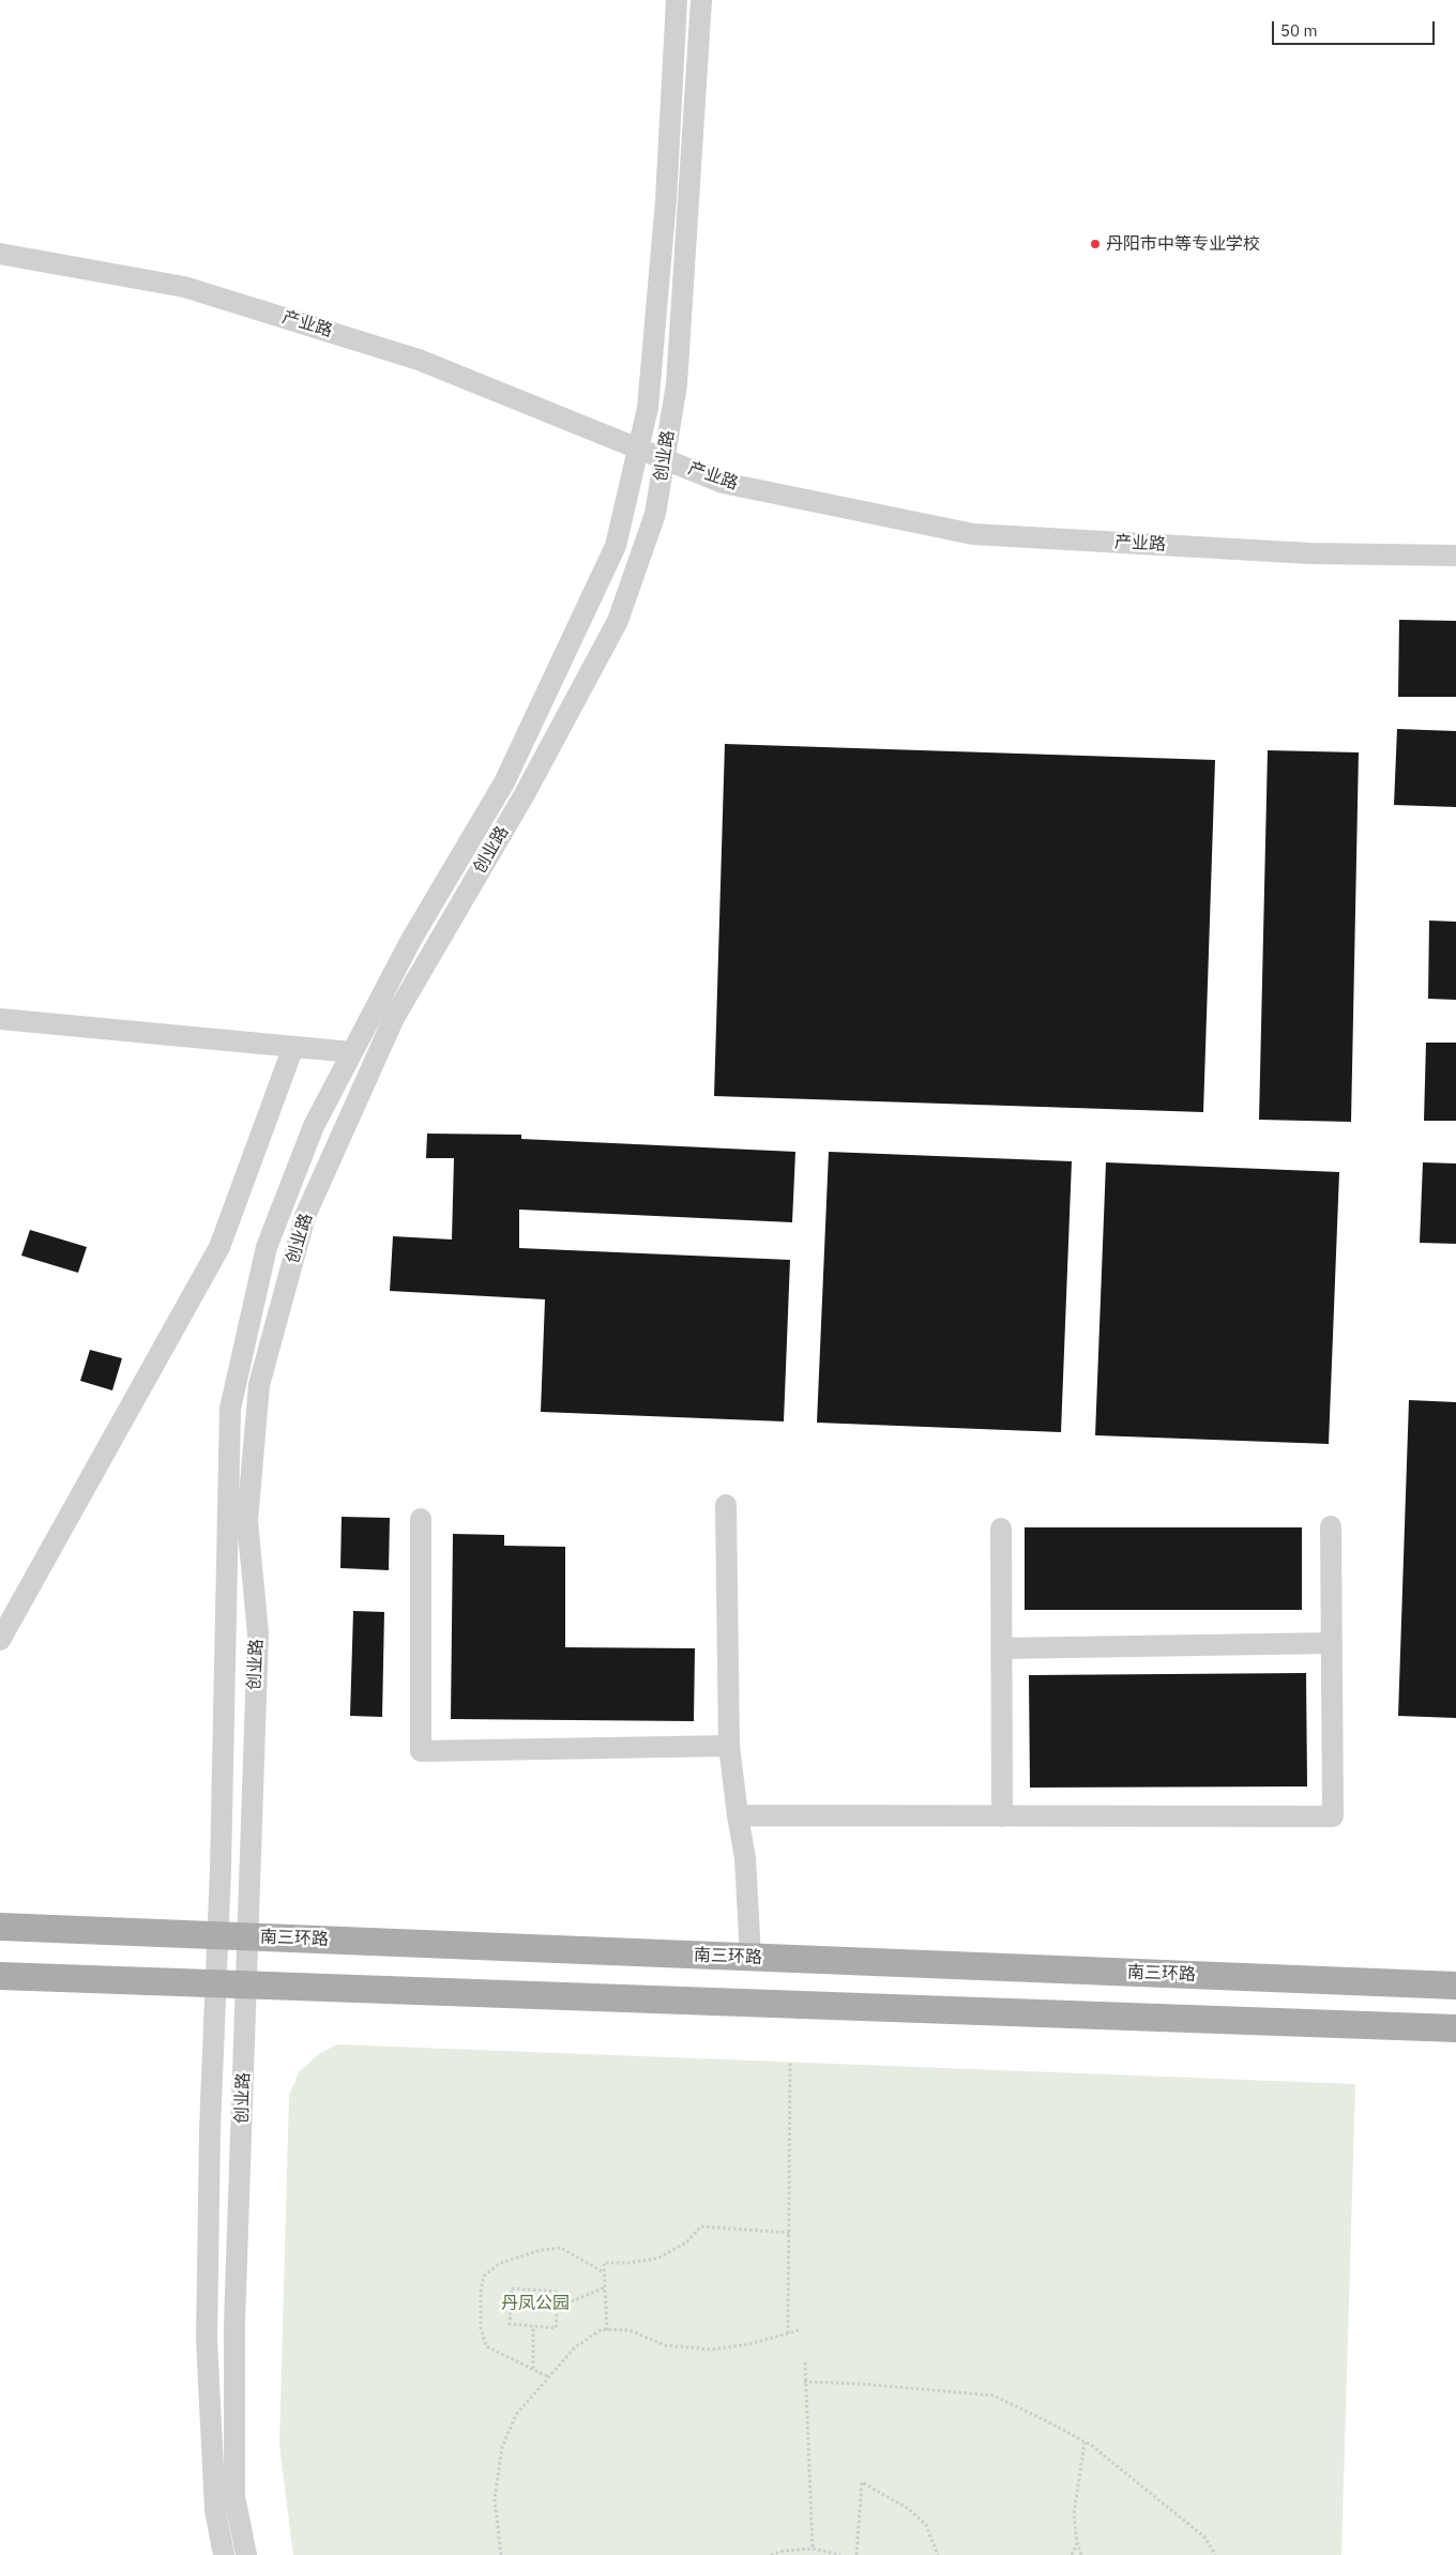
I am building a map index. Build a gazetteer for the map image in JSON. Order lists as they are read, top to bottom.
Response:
{
  "streets": {
    "main road": ["南三环路"],
    "street": ["产业路", "创业路"]
  },
  "crossings": [
    ["产业路", "创业路"],
    ["创业路", "南三环路"]
  ],
  "parks": ["丹凤公园"],
  "places": ["丹阳市中等专业学校"],
  "scale_bar": "50 m"
}
